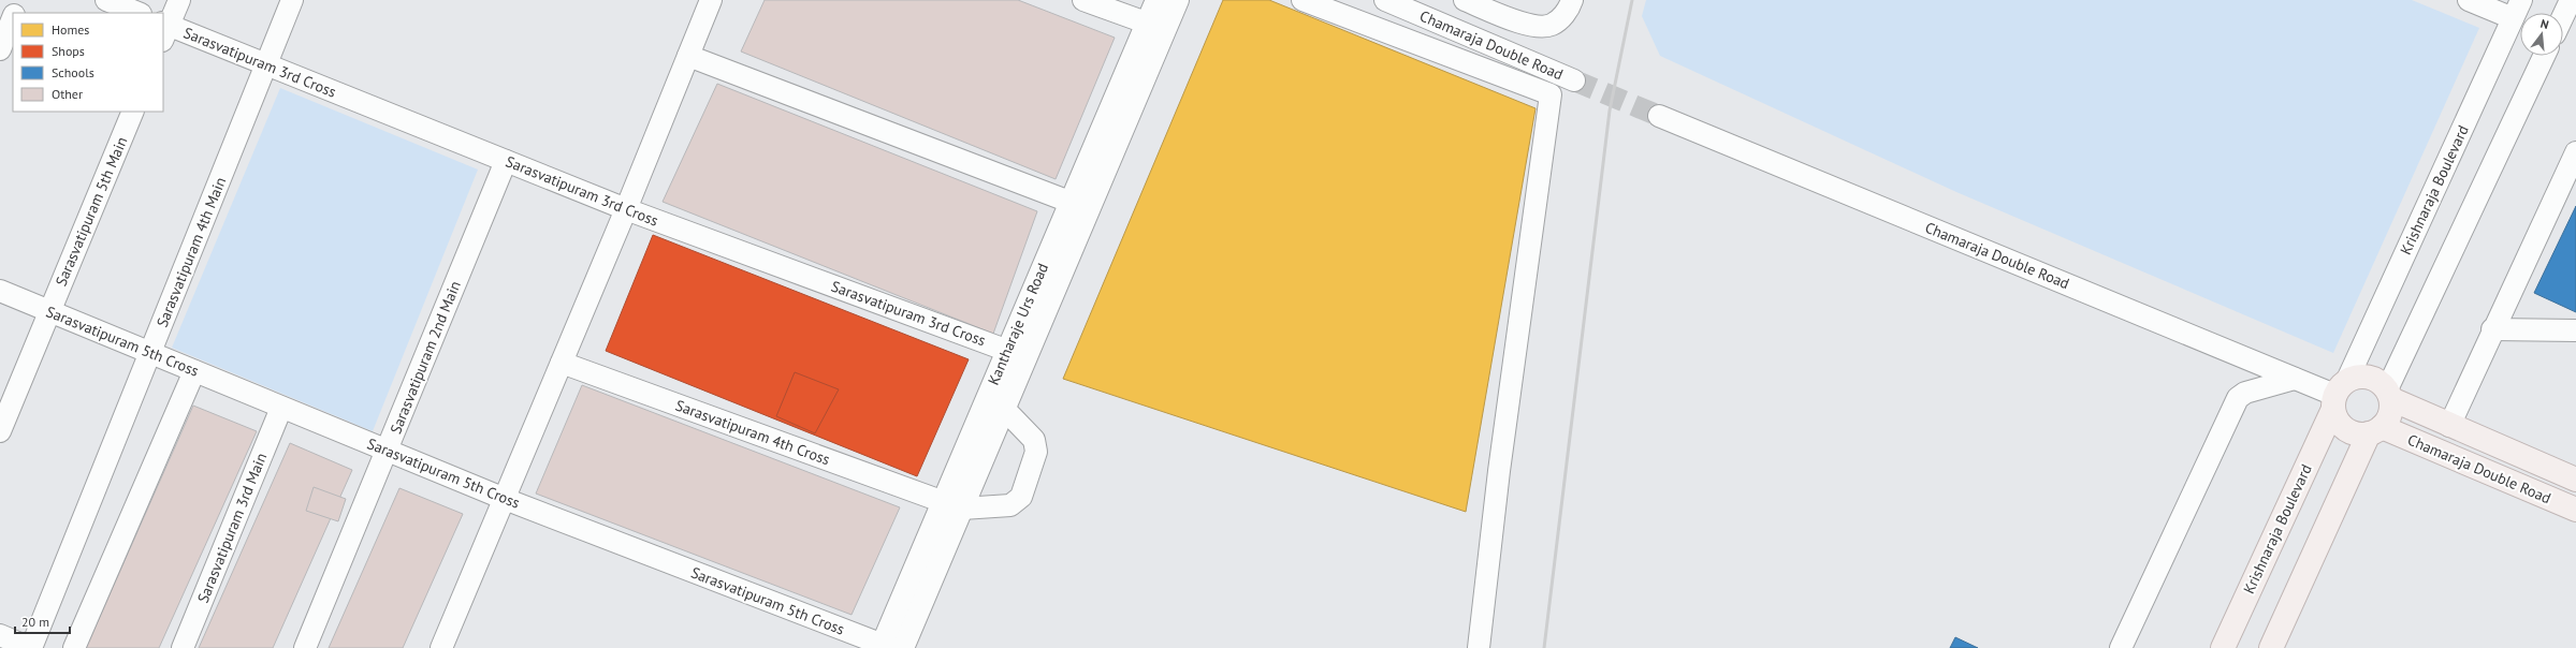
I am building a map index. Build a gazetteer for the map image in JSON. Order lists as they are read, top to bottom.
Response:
{
  "streets": {
    "main road": ["Chamaraja Double Road", "Krishnaraja Boulevard"],
    "street": [
      "Sarasvatipuram 3rd Cross",
      "Sarasvatipuram 5th Main",
      "Sarasvatipuram 4th Main",
      "Kantharaje Urs Road",
      "Sarasvatipuram 5th Cross",
      "Sarasvatipuram 2nd Main",
      "Sarasvatipuram 4th Cross",
      "Sarasvatipuram 3rd Main"
    ]
  },
  "crossings": [
    ["Chamaraja Double Road", "Krishnaraja Boulevard"],
    ["Sarasvatipuram 3rd Cross", "Sarasvatipuram 4th Main"],
    ["Sarasvatipuram 3rd Cross", "Kantharaje Urs Road"],
    ["Sarasvatipuram 3rd Cross", "Sarasvatipuram 2nd Main"],
    ["Sarasvatipuram 5th Main", "Sarasvatipuram 5th Cross"],
    ["Sarasvatipuram 4th Main", "Sarasvatipuram 5th Cross"],
    ["Kantharaje Urs Road", "Sarasvatipuram 5th Cross"],
    ["Kantharaje Urs Road", "Sarasvatipuram 4th Cross"],
    ["Sarasvatipuram 5th Cross", "Sarasvatipuram 2nd Main"],
    ["Sarasvatipuram 5th Cross", "Sarasvatipuram 3rd Main"]
  ],
  "legend": [
    "Homes",
    "Shops",
    "Schools",
    "Other"
  ],
  "scale_bar": "20 m",
  "north": "top"
}
